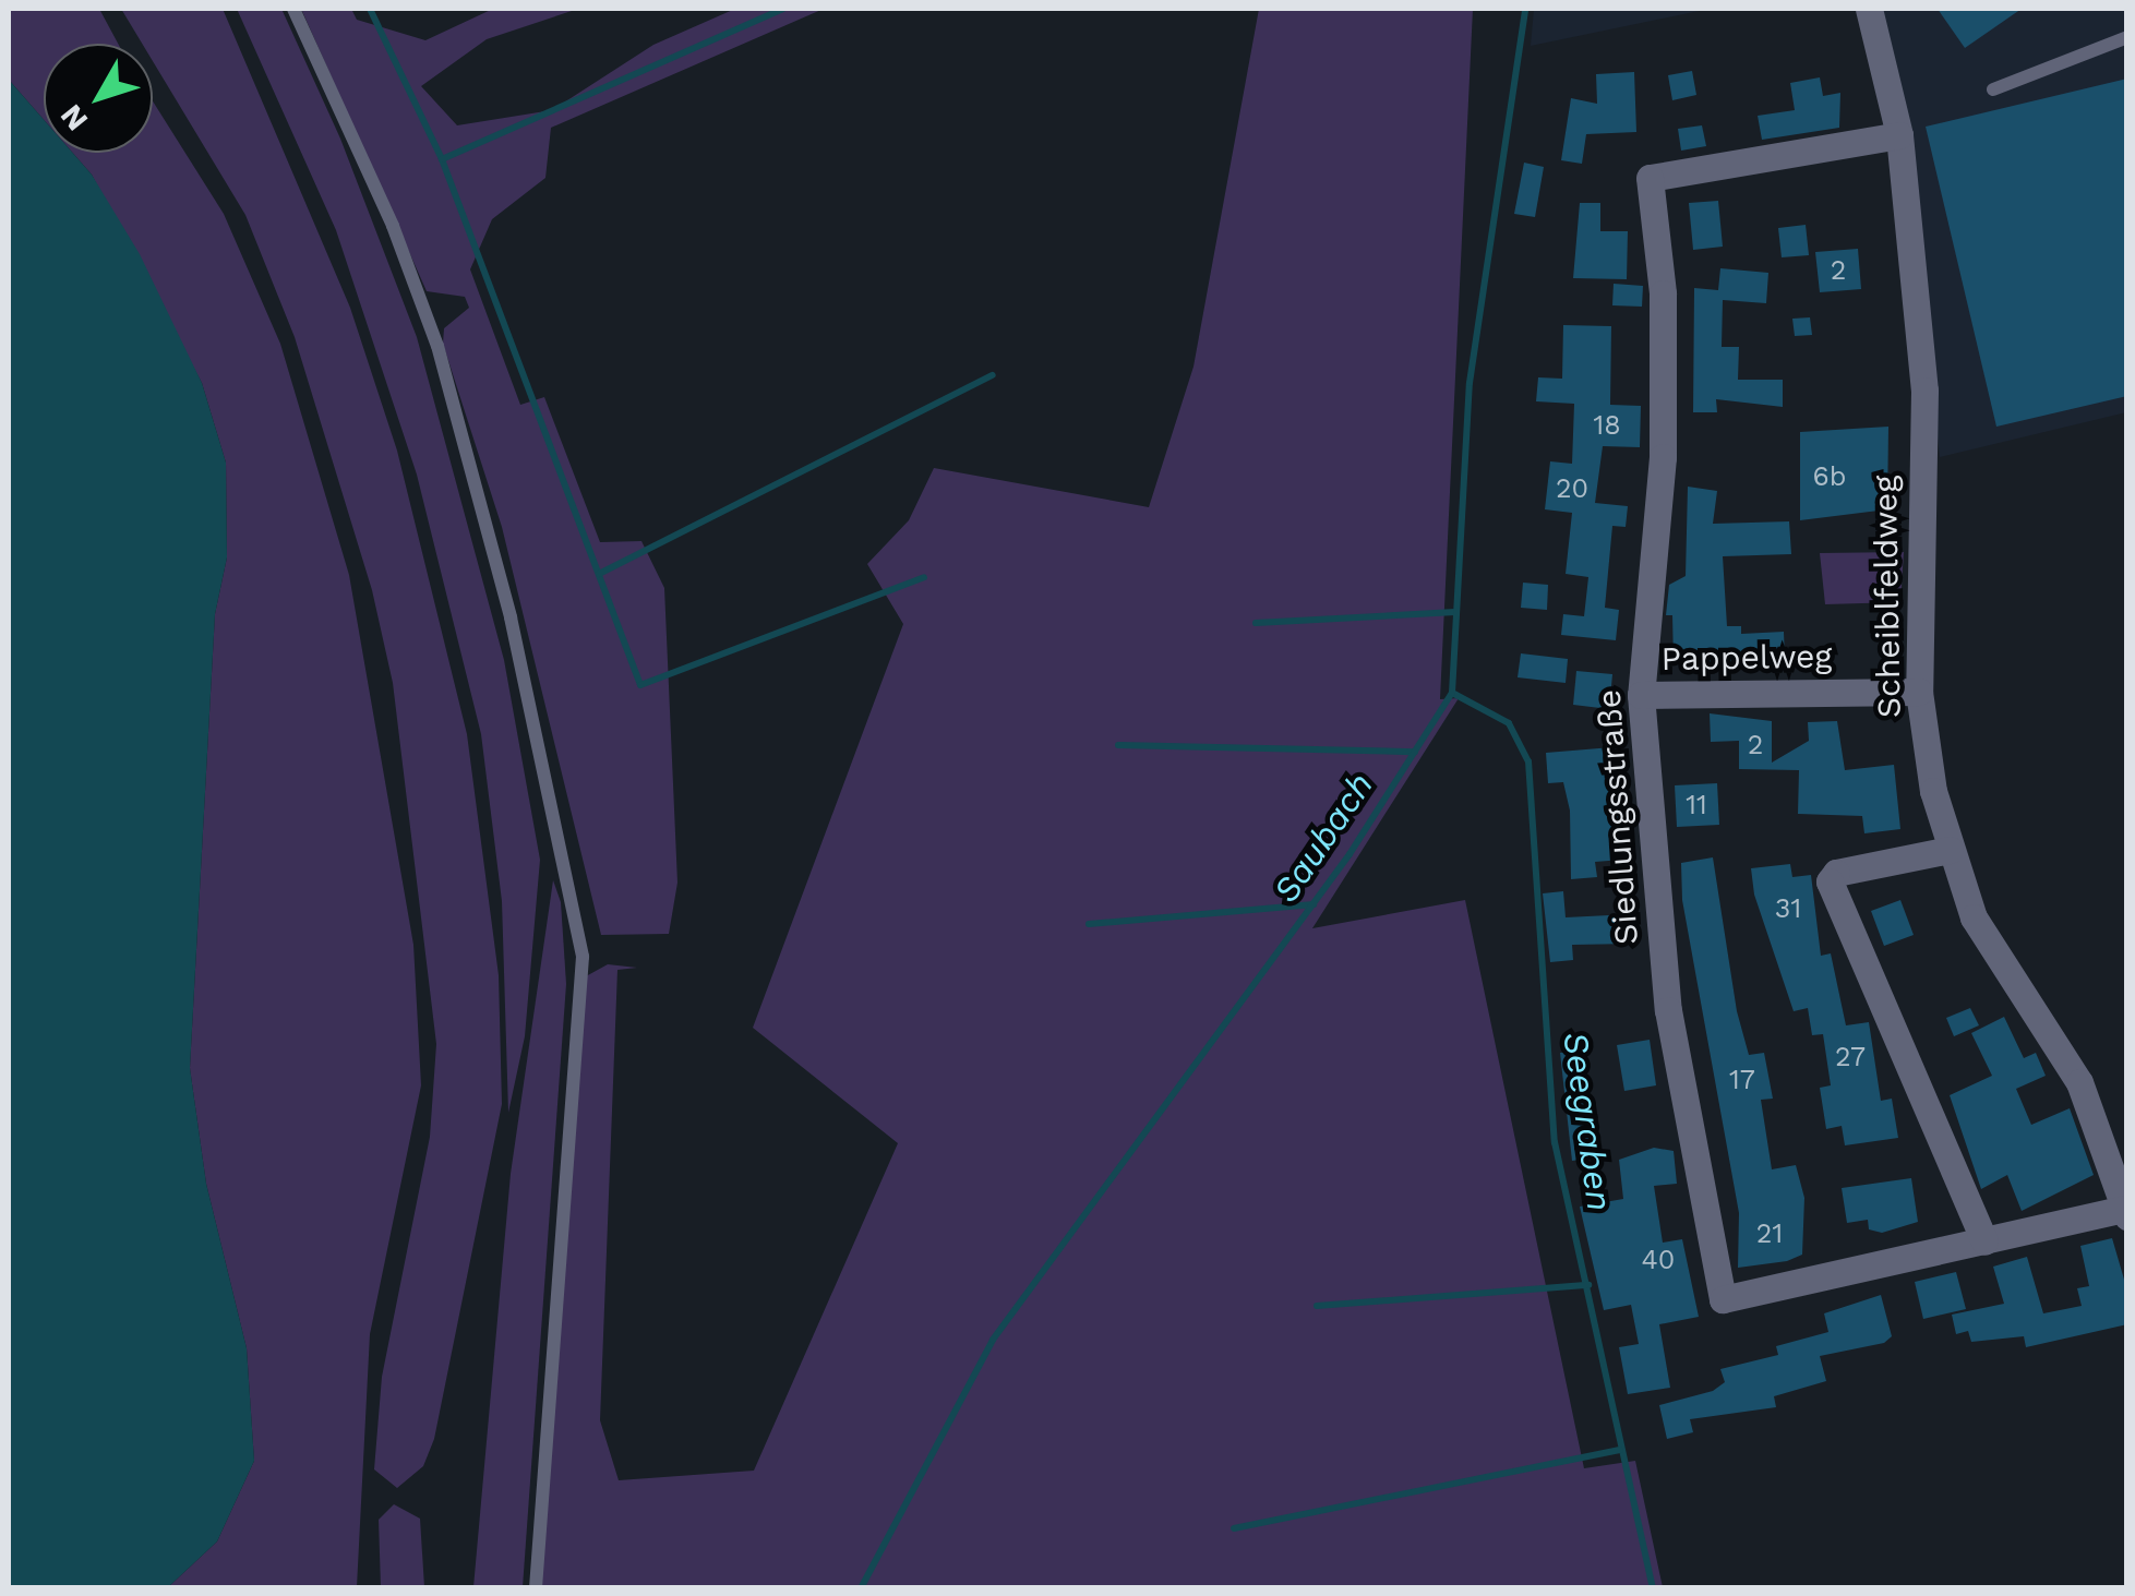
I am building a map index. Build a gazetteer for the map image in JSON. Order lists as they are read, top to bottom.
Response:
{
  "streets": {
    "street": ["Scheiblfeldweg", "Pappelweg", "Siedlungsstraße"]
  },
  "crossings": [
    ["Scheiblfeldweg", "Pappelweg"],
    ["Scheiblfeldweg", "Siedlungsstraße"],
    ["Pappelweg", "Siedlungsstraße"]
  ],
  "water": ["Saubach", "Seegraben"],
  "house_numbers": [
    "2",
    "18",
    "6b",
    "20",
    "2",
    "11",
    "31",
    "27",
    "17",
    "21",
    "40"
  ],
  "north": "bottom left"
}
